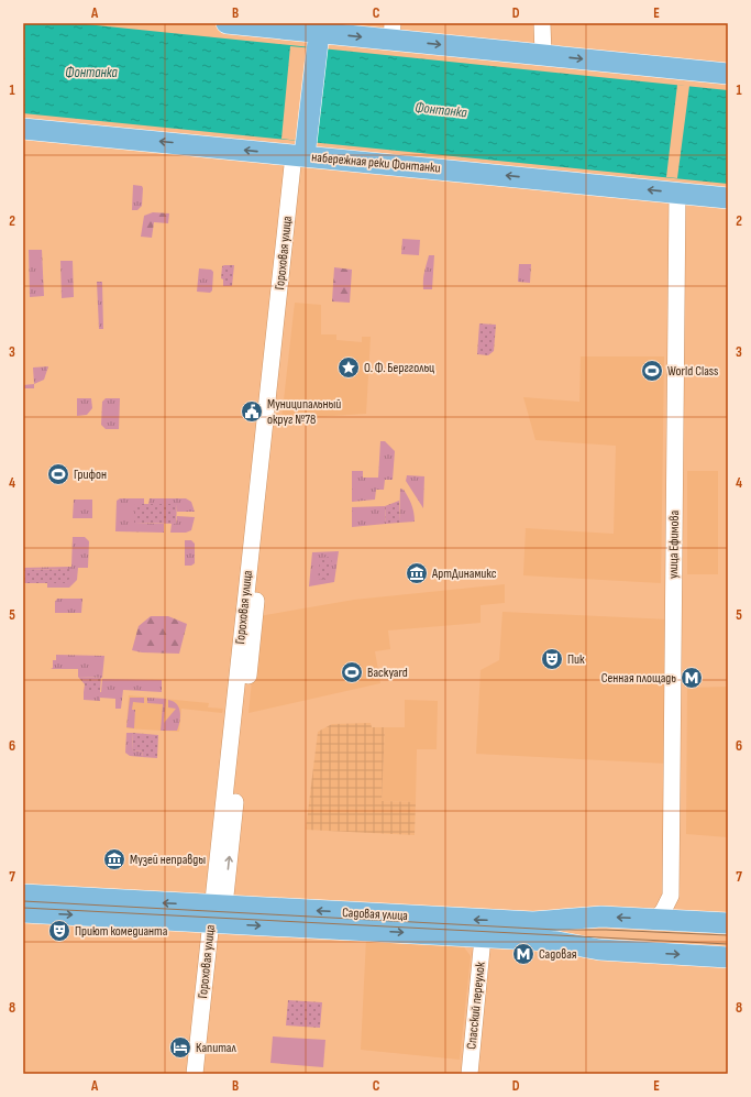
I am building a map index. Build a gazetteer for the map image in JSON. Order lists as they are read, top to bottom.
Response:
{
  "streets": {
    "main road": ["набережная реки Фонтанки", "Садовая улица"],
    "street": ["Гороховая улица", "улица Ефимова", "Спасский переулок"]
  },
  "crossings": [
    ["набережная реки Фонтанки", "Гороховая улица"],
    ["набережная реки Фонтанки", "улица Ефимова"],
    ["Гороховая улица", "Садовая улица"],
    ["улица Ефимова", "Садовая улица"],
    ["Садовая улица", "Спасский переулок"]
  ],
  "water": ["Фонтанка"],
  "places": {
    "place": ["О. Ф. Берггольц"],
    "sports": ["World Class", "Грифон", "Backyard"],
    "public building": ["Муниципальный округ №78"],
    "museum": ["АртДинамикс", "Музей неправды"],
    "theatre": ["Пик", "Приют комедианта"],
    "metro station": ["Сенная площадь", "Садовая"],
    "hotel": ["Капитал"]
  },
  "grid": {
    "columns": [
      "A",
      "B",
      "C",
      "D",
      "E"
    ],
    "rows": [
      "1",
      "2",
      "3",
      "4",
      "5",
      "6",
      "7",
      "8"
    ]
  }
}
